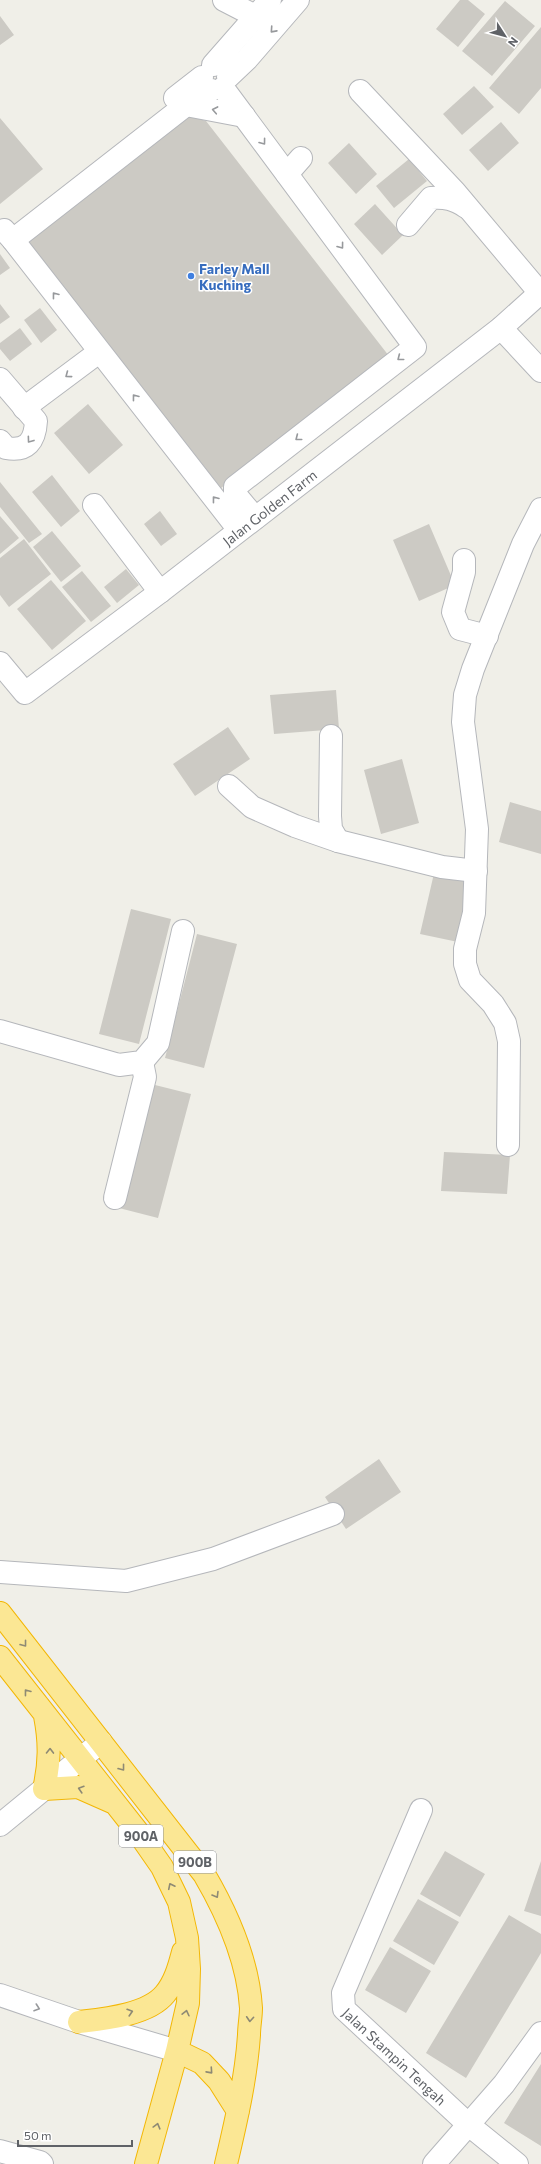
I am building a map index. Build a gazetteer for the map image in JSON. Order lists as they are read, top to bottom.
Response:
{
  "streets": {
    "highway": ["900A", "900B"],
    "street": ["Jalan Golden Farm", "Jalan Stampin Tengah"]
  },
  "places": ["Farley Mall Kuching"],
  "scale_bar": "50 m",
  "north": "bottom right"
}
